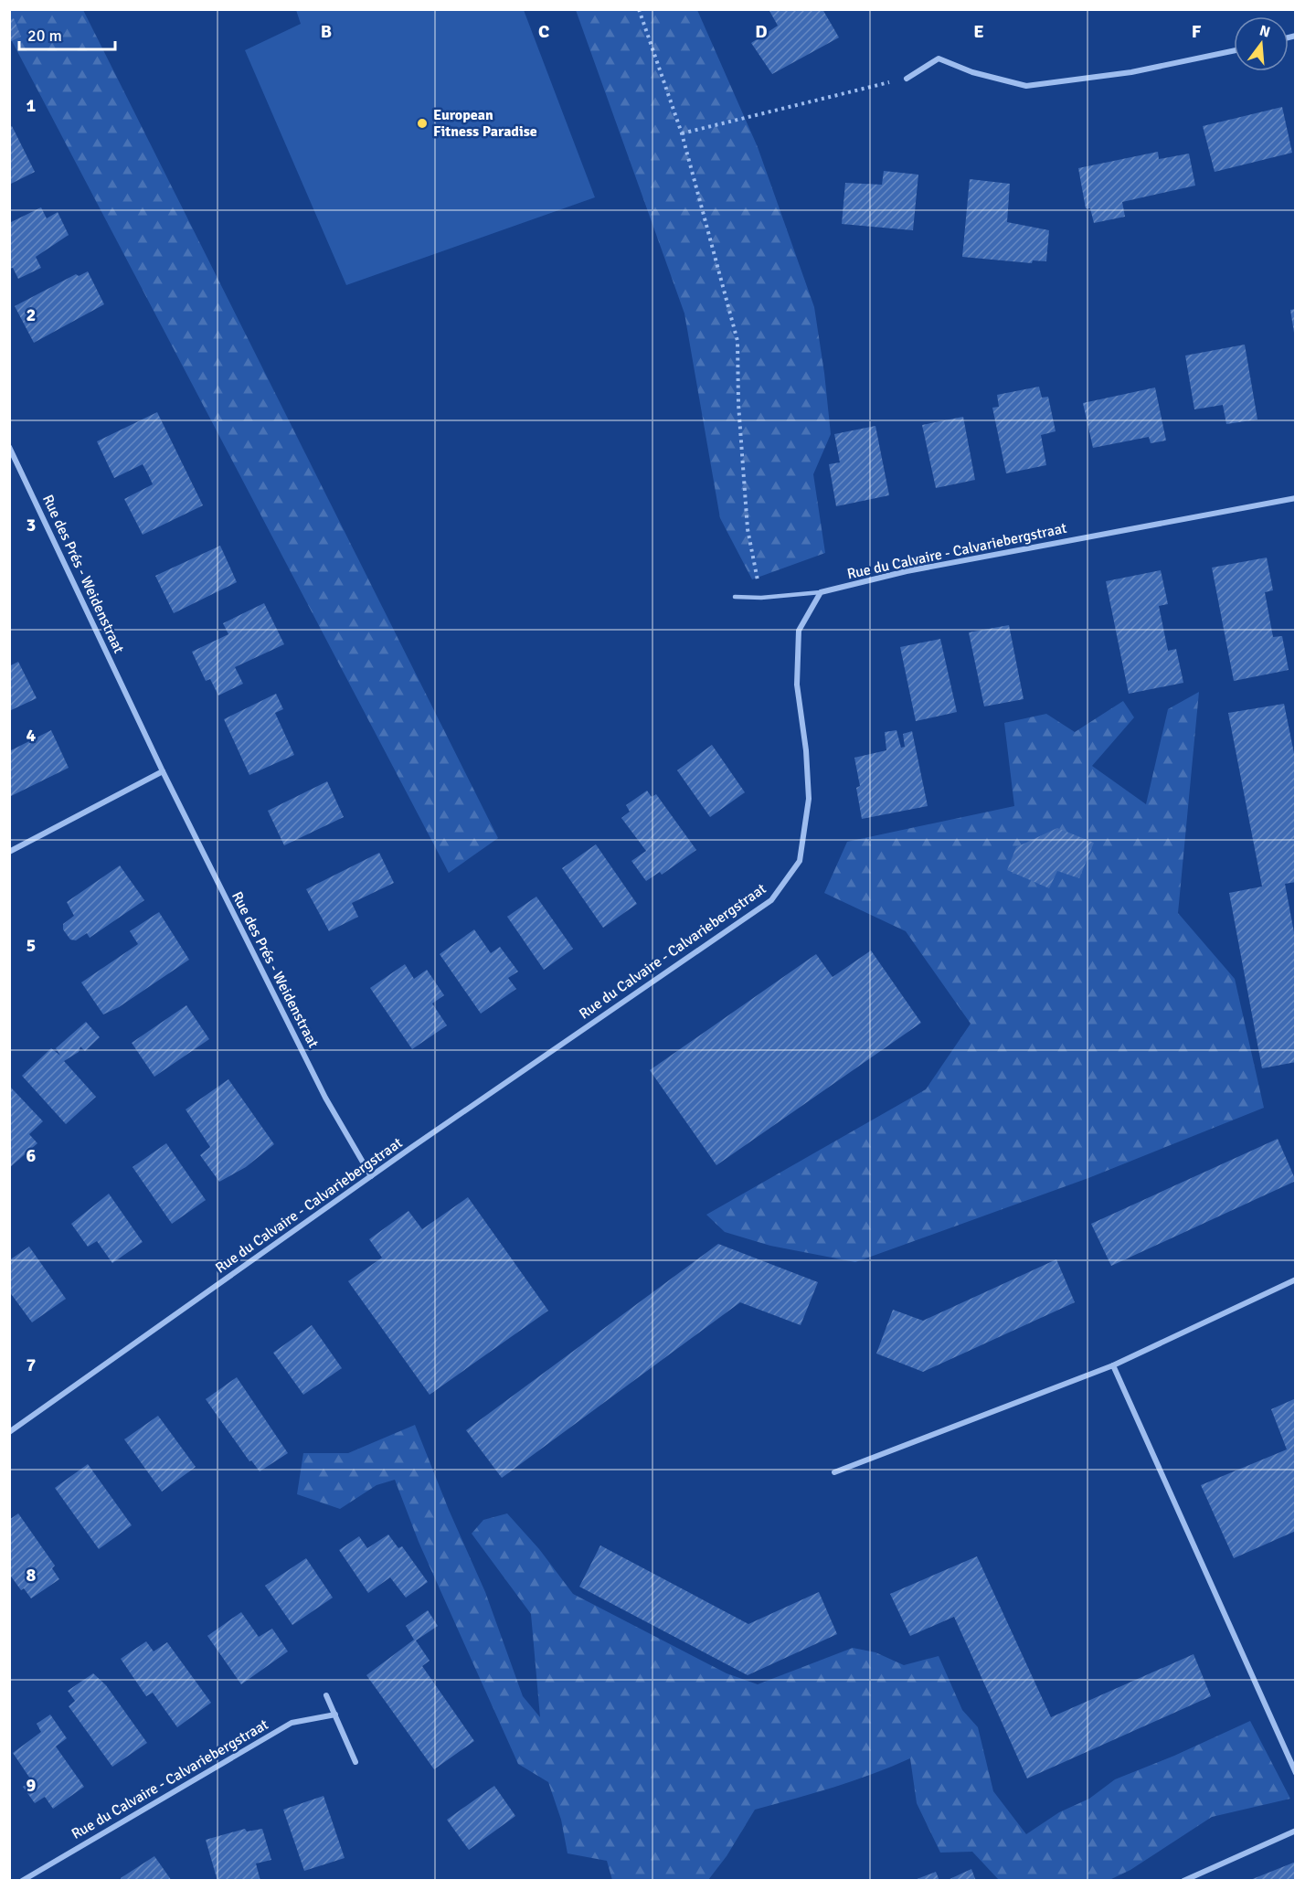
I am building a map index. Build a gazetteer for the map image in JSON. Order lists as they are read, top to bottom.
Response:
{
  "streets": {
    "street": ["Rue du Calvaire - Calvariebergstraat", "Rue des Prés - Weidenstraat"]
  },
  "crossings": [
    ["Rue du Calvaire - Calvariebergstraat", "Rue des Prés - Weidenstraat"]
  ],
  "places": ["European Fitness Paradise"],
  "scale_bar": "20 m",
  "north": "top",
  "grid": {
    "columns": [
      "B",
      "C",
      "D",
      "E",
      "F"
    ],
    "rows": [
      "1",
      "2",
      "3",
      "4",
      "5",
      "6",
      "7",
      "8",
      "9"
    ]
  }
}
